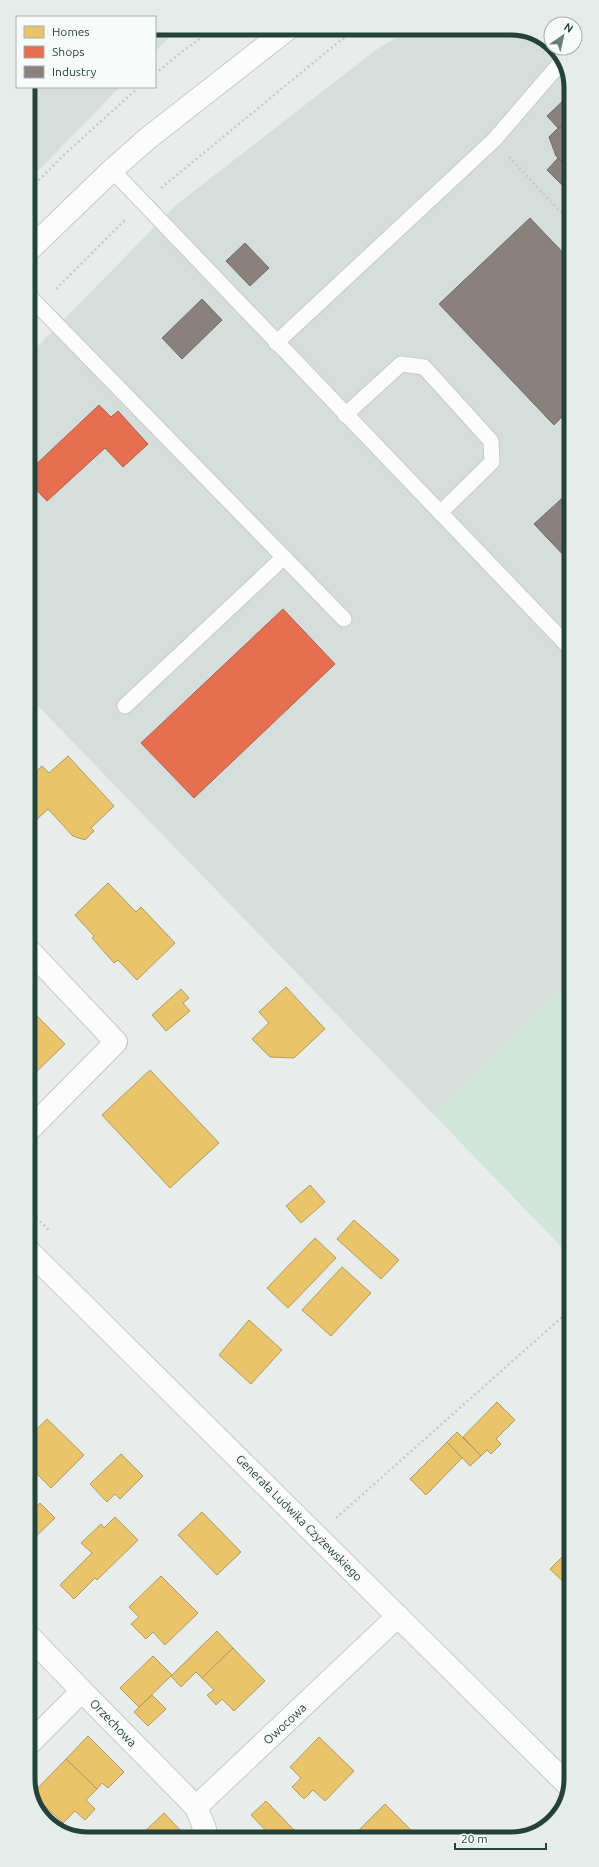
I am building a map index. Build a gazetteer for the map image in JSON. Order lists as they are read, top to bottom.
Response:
{
  "streets": {
    "street": ["Generała Ludwika Czyżewskiego", "Orzechowa", "Owocowa"]
  },
  "crossings": [
    ["Generała Ludwika Czyżewskiego", "Owocowa"],
    ["Orzechowa", "Owocowa"]
  ],
  "legend": ["Homes", "Shops", "Industry"],
  "scale_bar": "20 m",
  "north": "top right"
}
